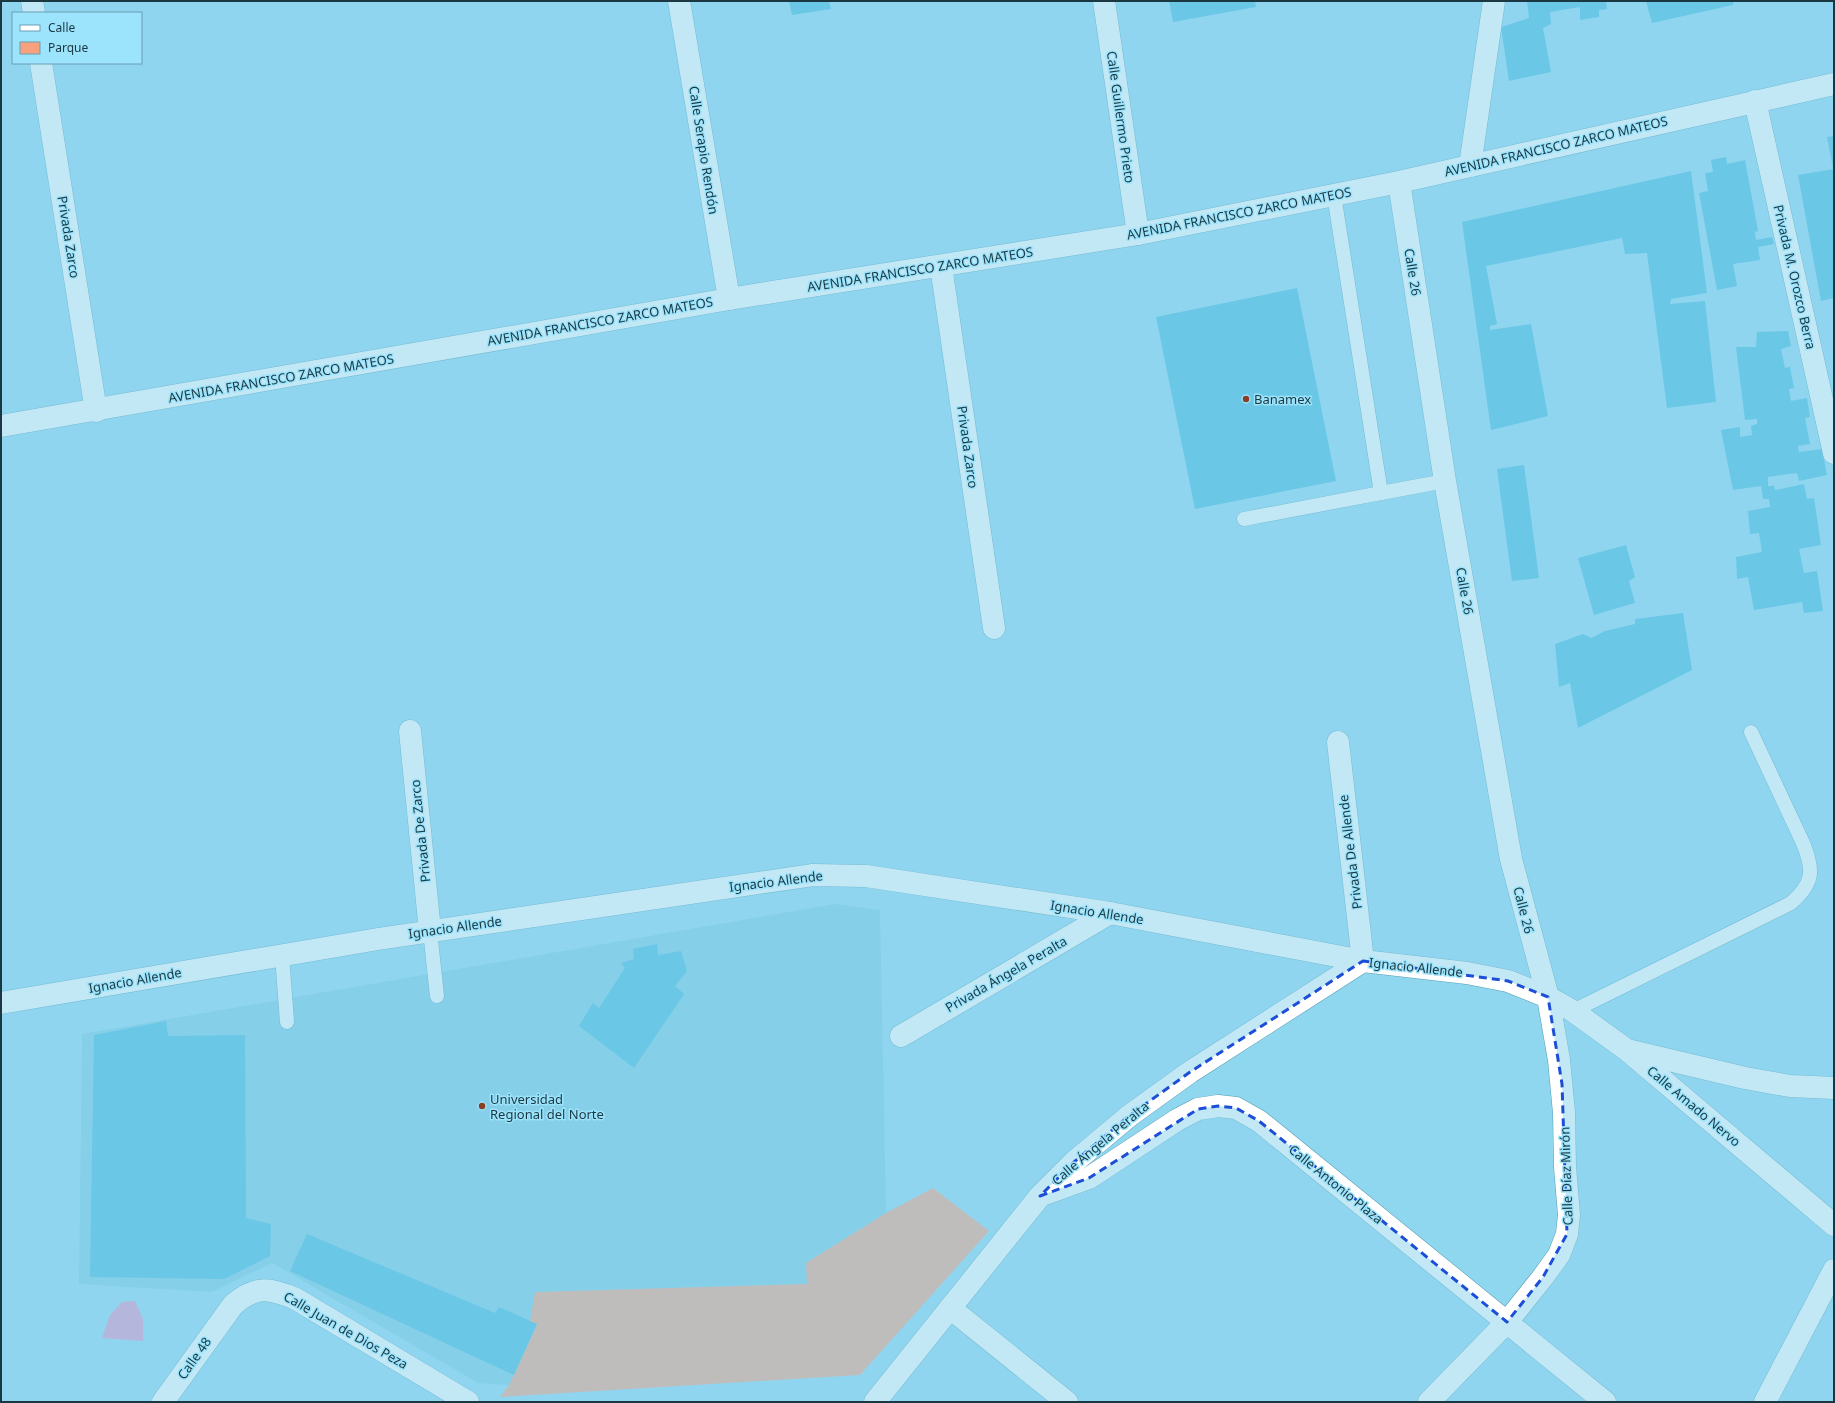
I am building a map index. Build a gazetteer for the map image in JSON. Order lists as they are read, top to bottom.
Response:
{
  "streets": {
    "street": [
      "Calle Guillermo Prieto",
      "AVENIDA FRANCISCO ZARCO MATEOS",
      "Calle Serapio Rendón",
      "Privada Zarco",
      "Calle 26",
      "Privada M. Orozco Berra",
      "Privada De Zarco",
      "Privada De Allende",
      "Ignacio Allende",
      "Privada Ángela Peralta",
      "Calle Amado Nervo",
      "Calle Ángela Peralta",
      "Calle Díaz Mirón",
      "Calle Antonio Plaza",
      "Calle Juan de Dios Peza",
      "Calle 48"
    ]
  },
  "crossings": [
    ["Calle Guillermo Prieto", "AVENIDA FRANCISCO ZARCO MATEOS"],
    ["AVENIDA FRANCISCO ZARCO MATEOS", "Calle Serapio Rendón"],
    ["AVENIDA FRANCISCO ZARCO MATEOS", "Privada Zarco"],
    ["AVENIDA FRANCISCO ZARCO MATEOS", "Calle 26"],
    ["AVENIDA FRANCISCO ZARCO MATEOS", "Privada M. Orozco Berra"],
    ["Calle 26", "Ignacio Allende"],
    ["Calle 26", "Calle Amado Nervo"],
    ["Calle 26", "Calle Díaz Mirón"],
    ["Privada De Zarco", "Ignacio Allende"],
    ["Privada De Allende", "Ignacio Allende"],
    ["Privada De Allende", "Calle Ángela Peralta"],
    ["Ignacio Allende", "Privada Ángela Peralta"],
    ["Ignacio Allende", "Calle Amado Nervo"],
    ["Ignacio Allende", "Calle Ángela Peralta"],
    ["Ignacio Allende", "Calle Díaz Mirón"],
    ["Calle Amado Nervo", "Calle Díaz Mirón"],
    ["Calle Ángela Peralta", "Calle Antonio Plaza"],
    ["Calle Díaz Mirón", "Calle Antonio Plaza"],
    ["Calle Juan de Dios Peza", "Calle 48"]
  ],
  "places": ["Banamex", "Universidad Regional del Norte"],
  "legend": ["Calle", "Parque"]
}
